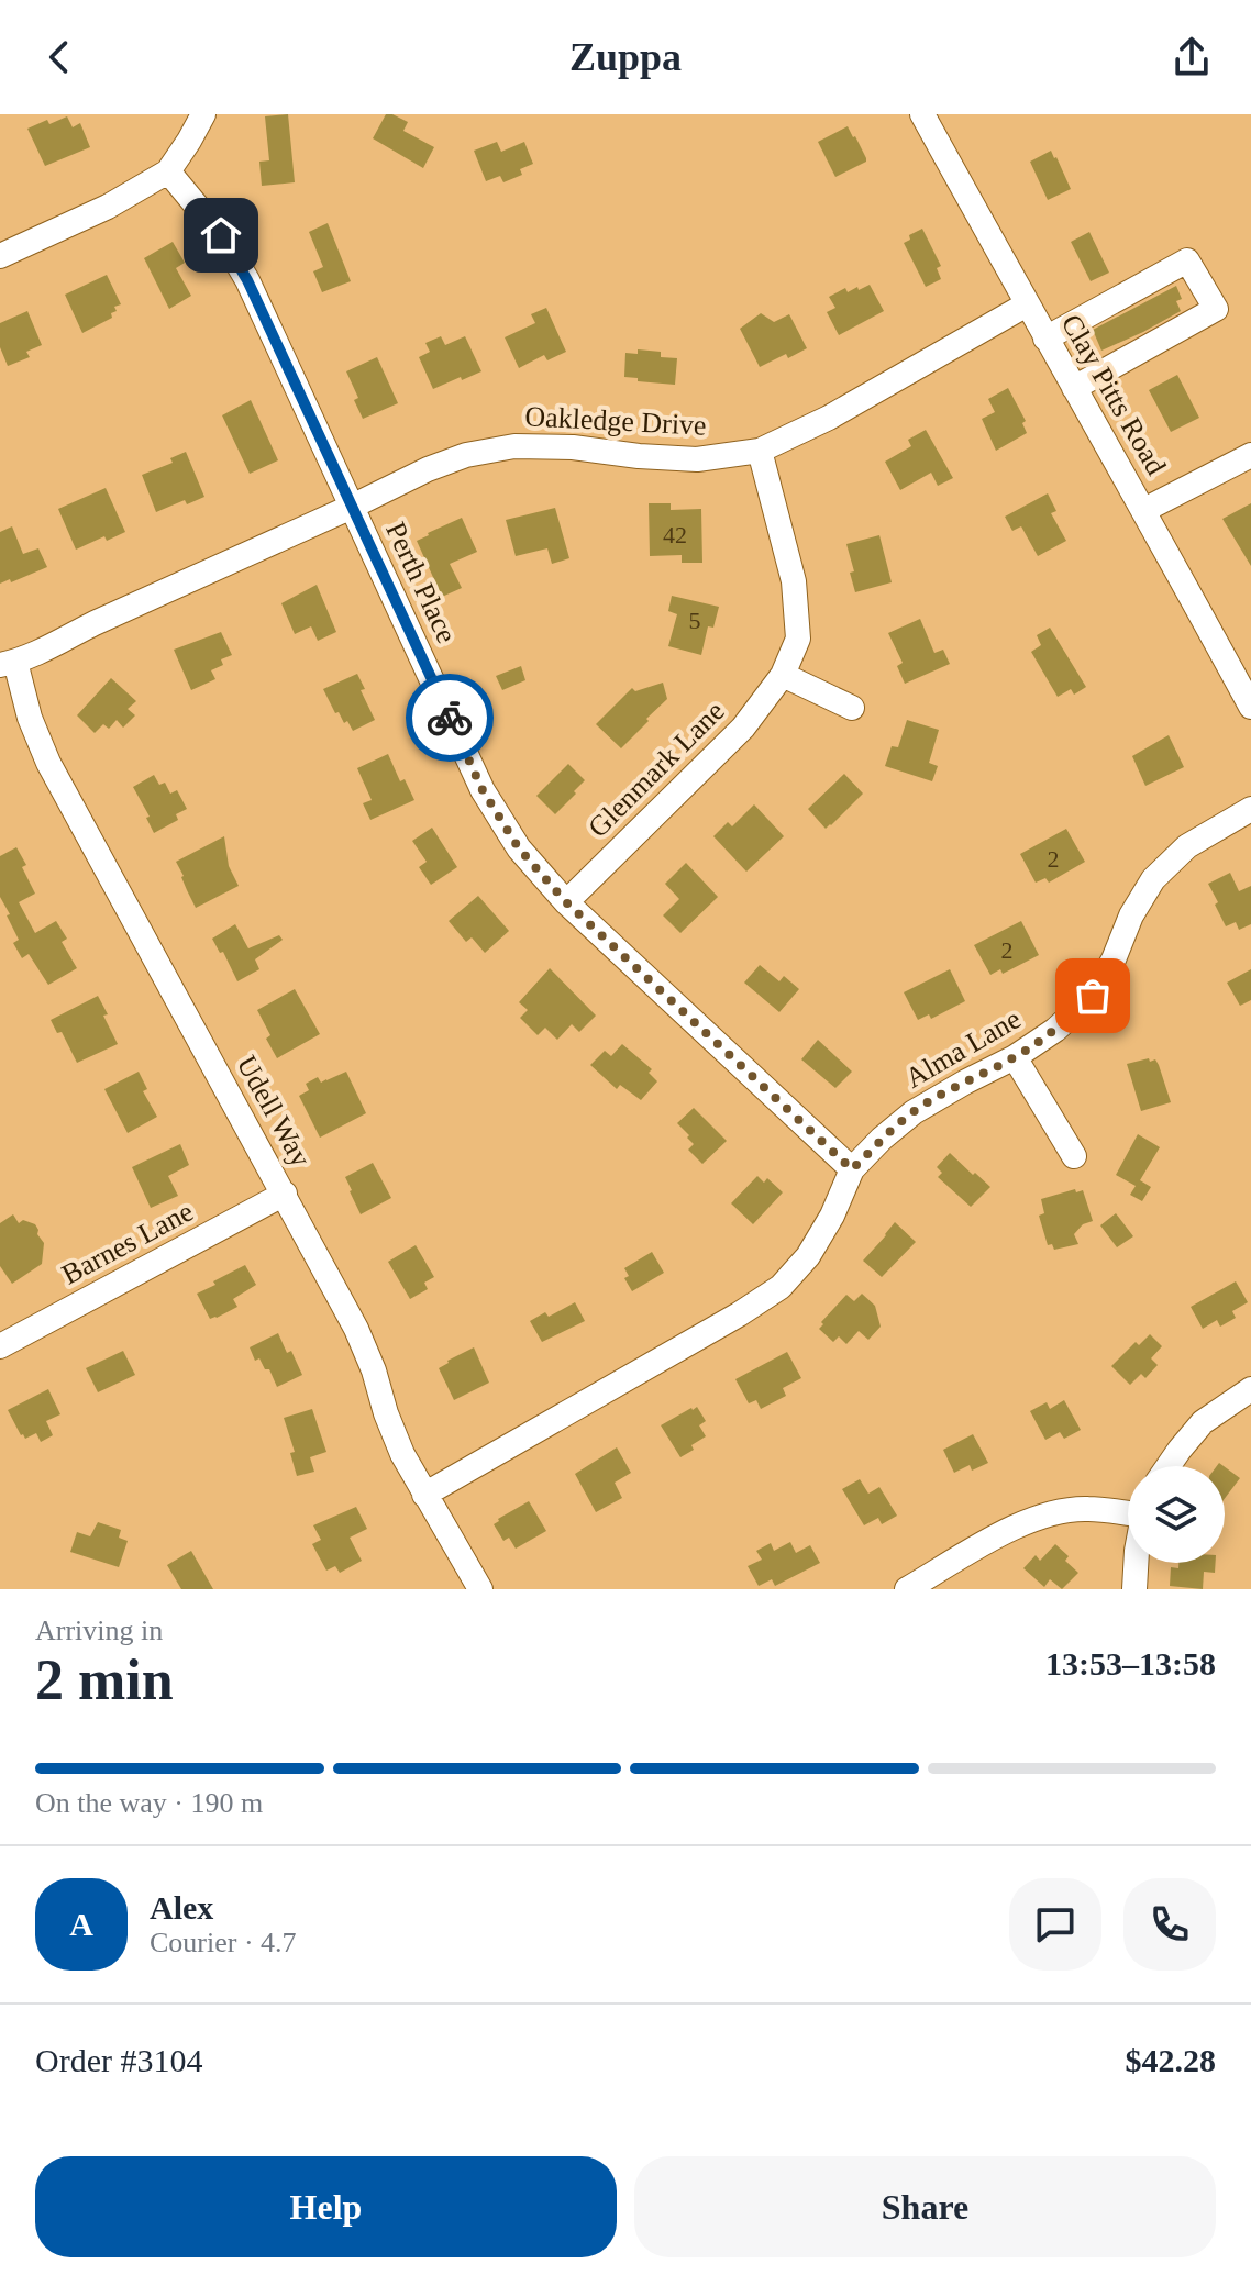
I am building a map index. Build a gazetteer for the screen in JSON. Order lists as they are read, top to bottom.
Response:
{
  "streets": {
    "street": [
      "Clay Pitts Road",
      "Oakledge Drive",
      "Perth Place",
      "Glenmark Lane",
      "Alma Lane",
      "Udell Way",
      "Barnes Lane"
    ]
  },
  "crossings": [
    ["Clay Pitts Road", "Oakledge Drive"],
    ["Oakledge Drive", "Perth Place"],
    ["Oakledge Drive", "Glenmark Lane"],
    ["Oakledge Drive", "Udell Way"],
    ["Perth Place", "Glenmark Lane"],
    ["Perth Place", "Alma Lane"],
    ["Alma Lane", "Udell Way"],
    ["Udell Way", "Barnes Lane"]
  ],
  "house_numbers": [
    "42",
    "5",
    "2",
    "2"
  ],
  "page": {
    "header": "Zuppa",
    "heading": ["2 min", "Arriving in", "13:53–13:58"],
    "panel": [
      "Alex",
      "Courier · 4.7",
      "Order #3104",
      "$42.28"
    ],
    "bar": "On the way · 190 m",
    "round": "A",
    "buttons": ["Help", "Share"]
  }
}
